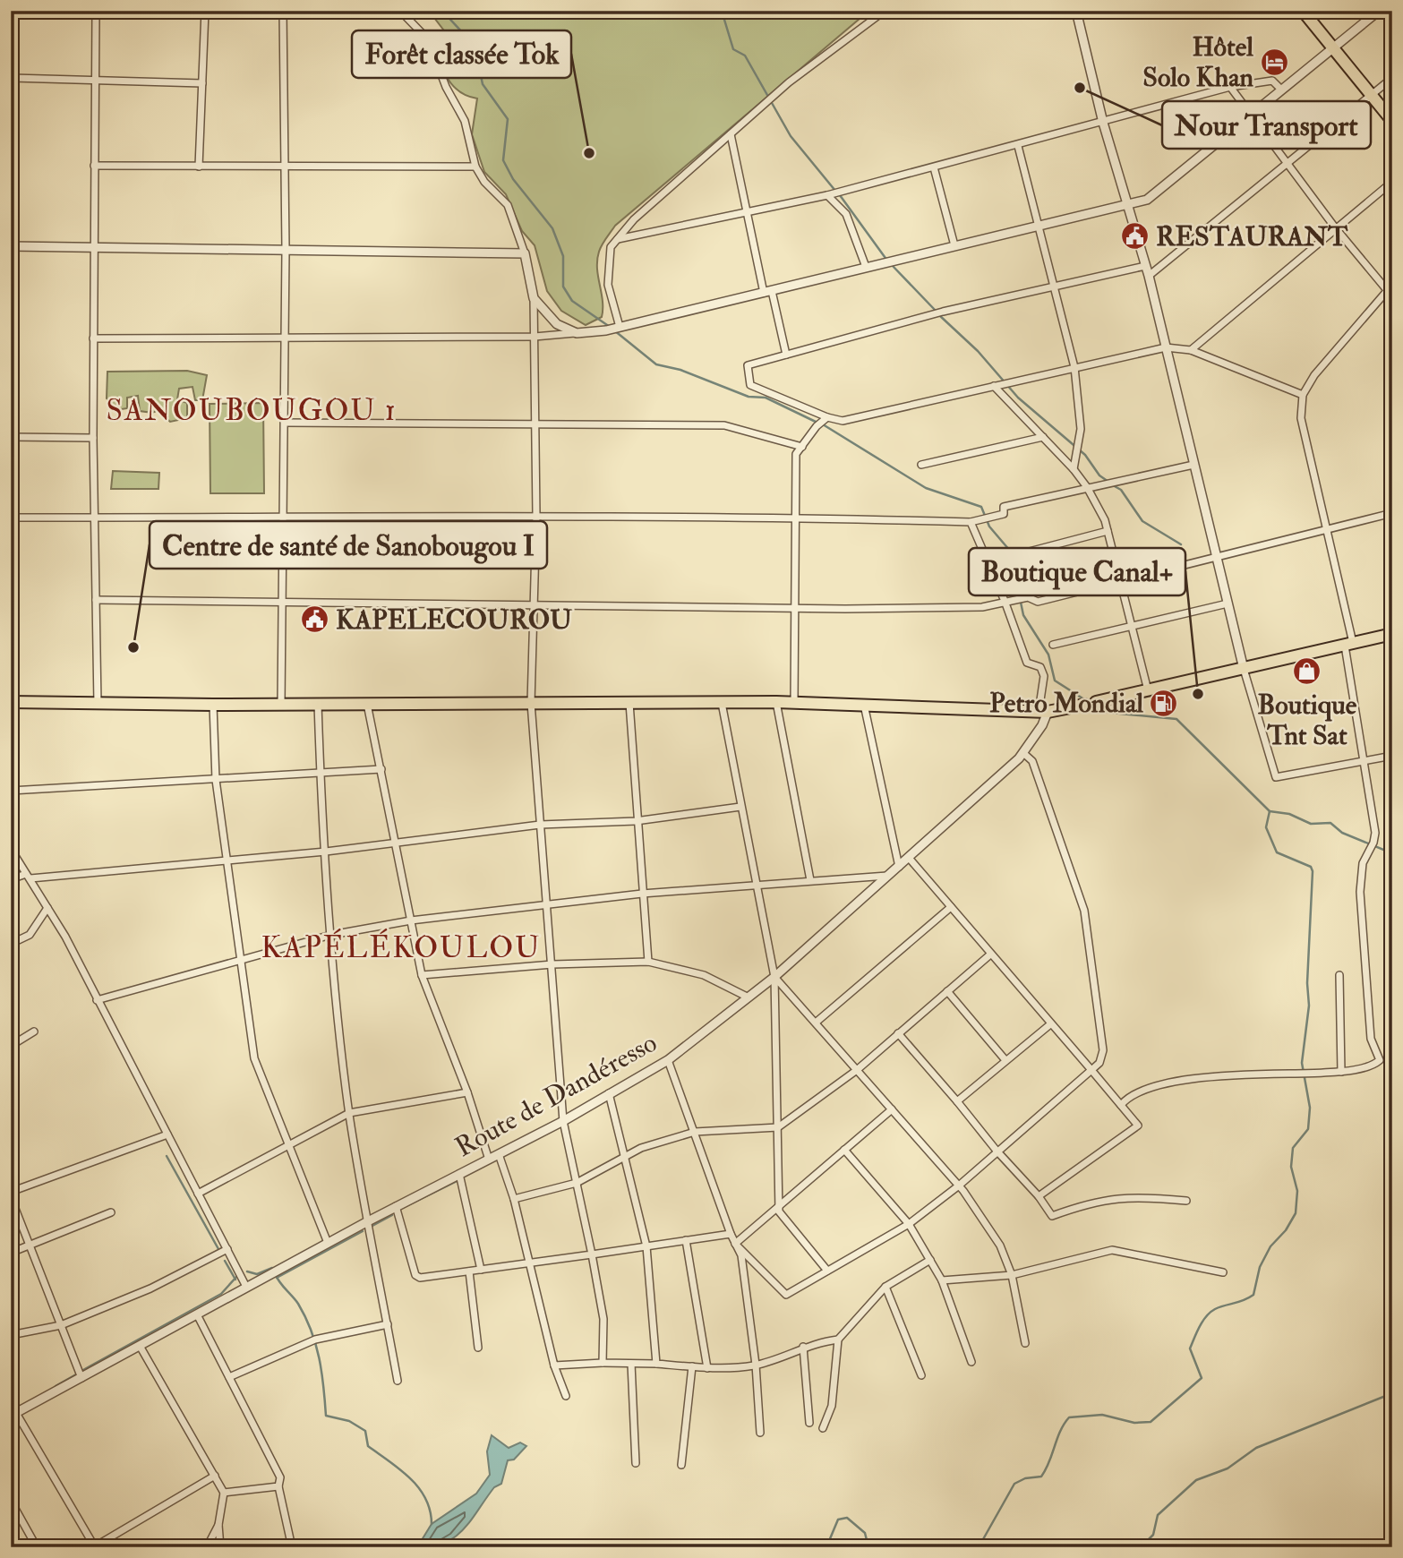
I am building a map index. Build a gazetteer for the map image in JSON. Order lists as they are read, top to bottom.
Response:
{
  "streets": {
    "street": ["Route de Dandéresso"]
  },
  "districts": ["SANOUBOUGOU 1", "KAPÉLÉKOULOU"],
  "places": {
    "hotel": ["Hôtel Solo Khan"],
    "other": [
      "Nour Transport",
      "Forêt classée Tok",
      "Centre de santé de Sanobougou I",
      "Boutique Canal+"
    ],
    "public building": ["RESTAURANT", "KAPELECOUROU"],
    "shop": ["Boutique Tnt Sat"],
    "fuel station": ["Petro Mondial"]
  }
}
